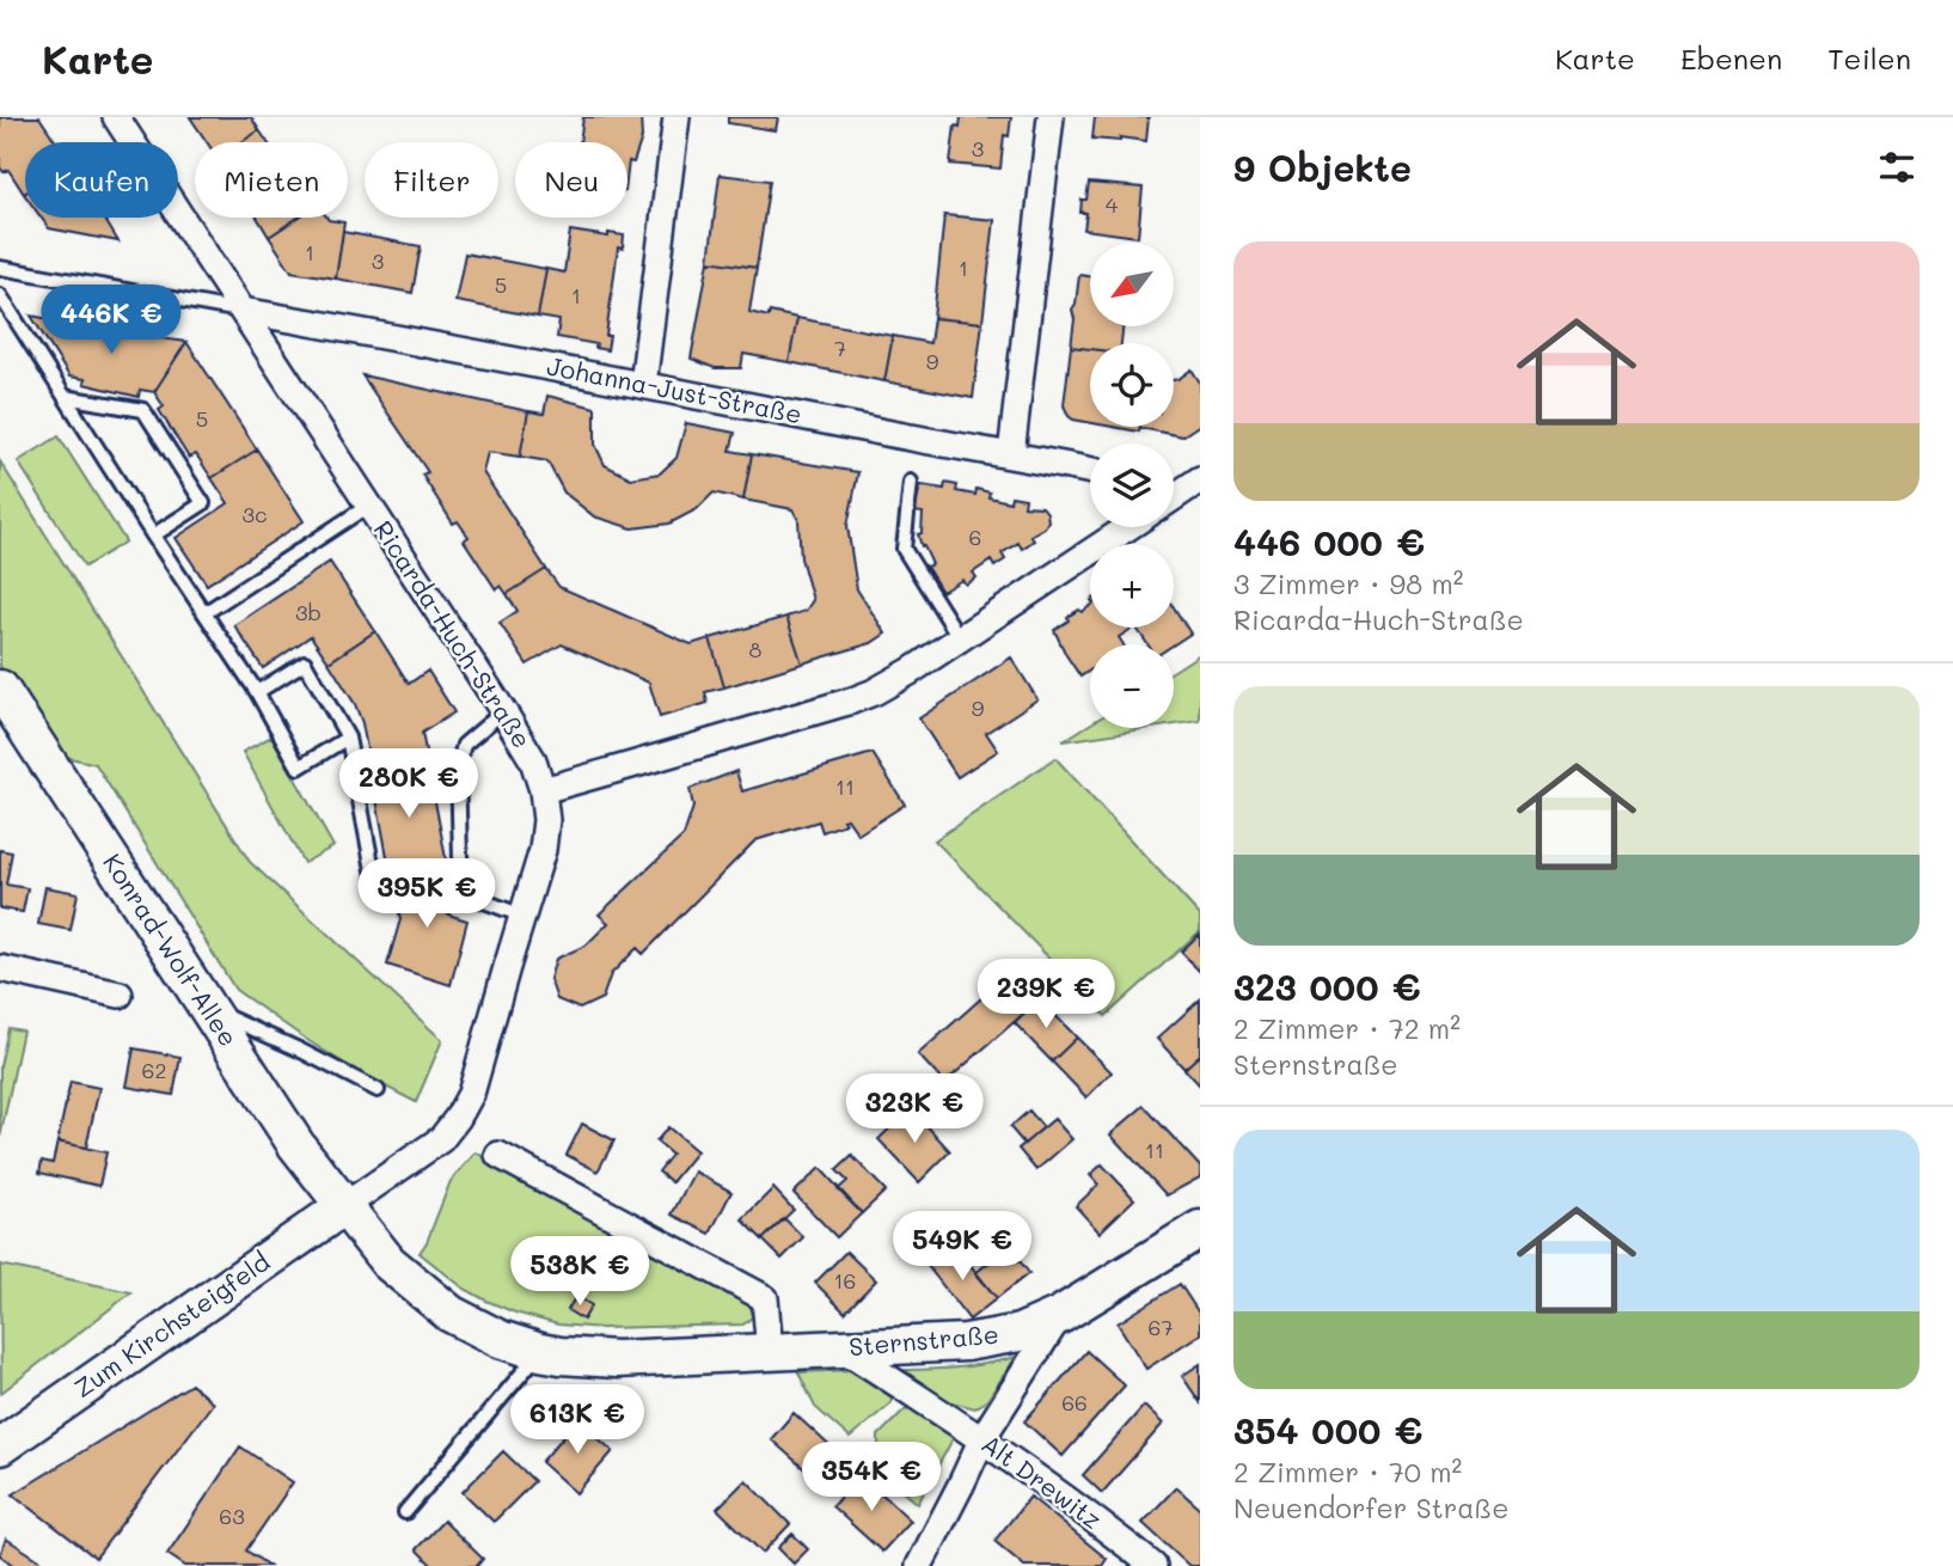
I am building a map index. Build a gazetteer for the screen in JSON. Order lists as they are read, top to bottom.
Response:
{
  "streets": {
    "street": [
      "Johanna-Just-Straße",
      "Ricarda-Huch-Straße",
      "Konrad-Wolf-Allee",
      "Zum Kirchsteigfeld",
      "Sternstraße",
      "Alt Drewitz"
    ]
  },
  "crossings": [
    ["Johanna-Just-Straße", "Ricarda-Huch-Straße"],
    ["Ricarda-Huch-Straße", "Konrad-Wolf-Allee"],
    ["Ricarda-Huch-Straße", "Zum Kirchsteigfeld"],
    ["Ricarda-Huch-Straße", "Sternstraße"],
    ["Konrad-Wolf-Allee", "Zum Kirchsteigfeld"],
    ["Konrad-Wolf-Allee", "Sternstraße"],
    ["Zum Kirchsteigfeld", "Sternstraße"],
    ["Sternstraße", "Alt Drewitz"]
  ],
  "house_numbers": [
    "3",
    "4",
    "1",
    "3",
    "1",
    "5",
    "1",
    "7",
    "9",
    "5",
    "3c",
    "6",
    "3b",
    "8",
    "9",
    "11",
    "62",
    "11",
    "16",
    "67",
    "66",
    "63"
  ],
  "north": "bottom left",
  "page": {
    "header": "Karte",
    "nav": ["Karte", "Ebenen", "Teilen"],
    "heading": "9 Objekte",
    "chip": [
      "Kaufen",
      "Mieten",
      "Filter",
      "Neu"
    ],
    "list": [
      {
        "name": "446 000 €",
        "note": "3 Zimmer · 98 m² · Ricarda-Huch-Straße"
      },
      {
        "name": "323 000 €",
        "note": "2 Zimmer · 72 m² · Sternstraße"
      },
      {
        "name": "354 000 €",
        "note": "2 Zimmer · 70 m² · Neuendorfer Straße"
      }
    ],
    "map_buttons": ["+", "−"],
    "price": [
      "446K €",
      "280K €",
      "395K €",
      "239K €",
      "323K €",
      "549K €",
      "538K €",
      "613K €",
      "354K €"
    ]
  }
}
